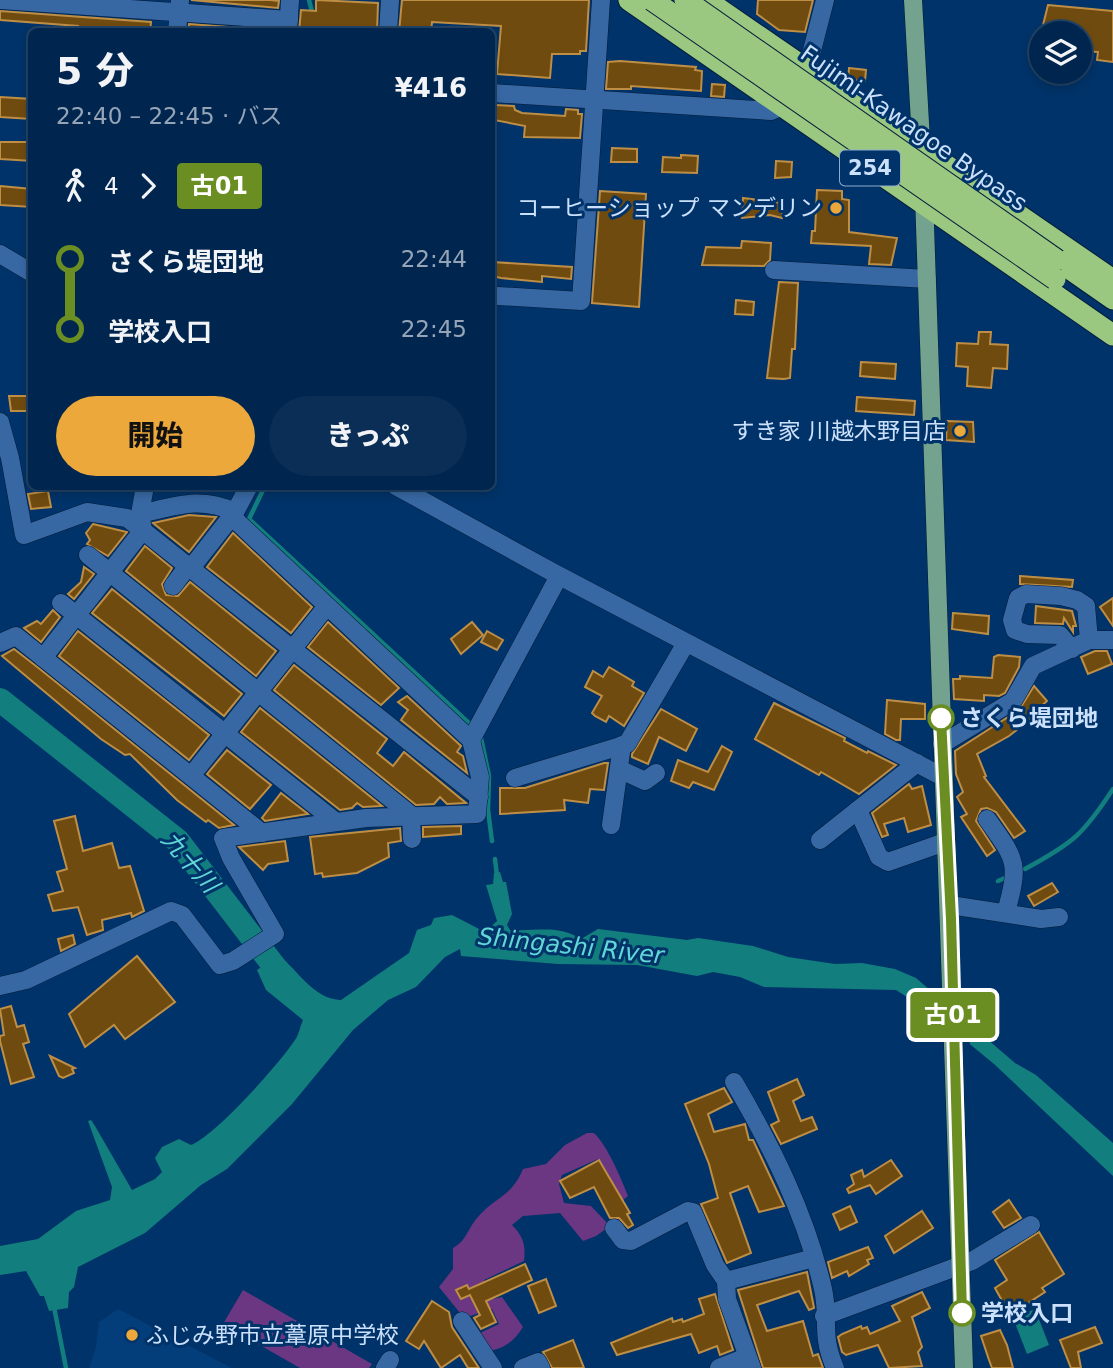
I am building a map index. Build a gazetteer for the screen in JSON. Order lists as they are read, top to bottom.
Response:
{
  "streets": {
    "highway": ["Fujimi-Kawagoe Bypass", "254"]
  },
  "water": ["九十川", "Shingashi River"],
  "places": [
    "コーヒーショップ マンデリン",
    "すき家 川越木野目店",
    "さくら堤団地",
    "学校入口",
    "ふじみ野市立葦原中学校"
  ],
  "lines": ["bus line 古01"],
  "page": {
    "on_map": "古01",
    "heading": ["5 分", "22:40 – 22:45 · バス", "¥416"],
    "legs": ["4", "古01"],
    "list": [
      {
        "name": "さくら堤団地",
        "value": "22:44"
      },
      {
        "name": "学校入口",
        "value": "22:45"
      }
    ],
    "buttons": ["開始", "きっぷ"]
  }
}
